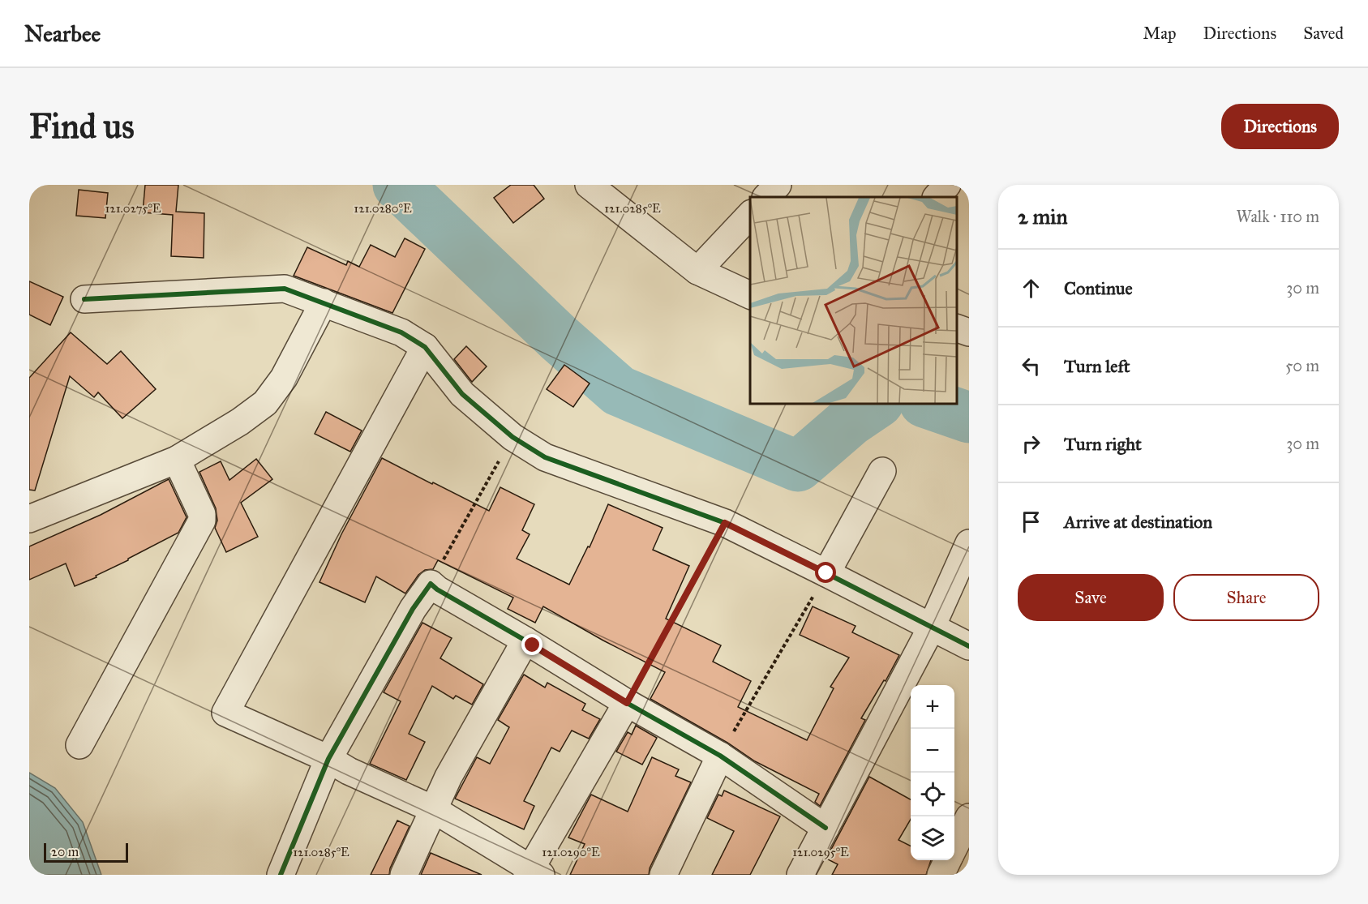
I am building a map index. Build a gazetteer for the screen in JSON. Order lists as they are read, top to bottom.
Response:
{
  "scale_bar": "20 m",
  "page": {
    "header": "Nearbee",
    "nav": ["Map", "Directions", "Saved"],
    "buttons": [
      "Directions",
      ["Save", "Share"]
    ],
    "title": "Find us",
    "heading": ["2 min", "Walk · 110 m"],
    "list": [
      ["Continue", "30 m"],
      ["Turn left", "50 m"],
      ["Turn right", "30 m"],
      "Arrive at destination"
    ],
    "map_buttons": ["+", "−"],
    "scale": "20 m"
  },
  "coordinates": [
    "121.0275°E",
    "121.0280°E",
    "121.0285°E",
    "121.0290°E",
    "121.0295°E"
  ]
}
